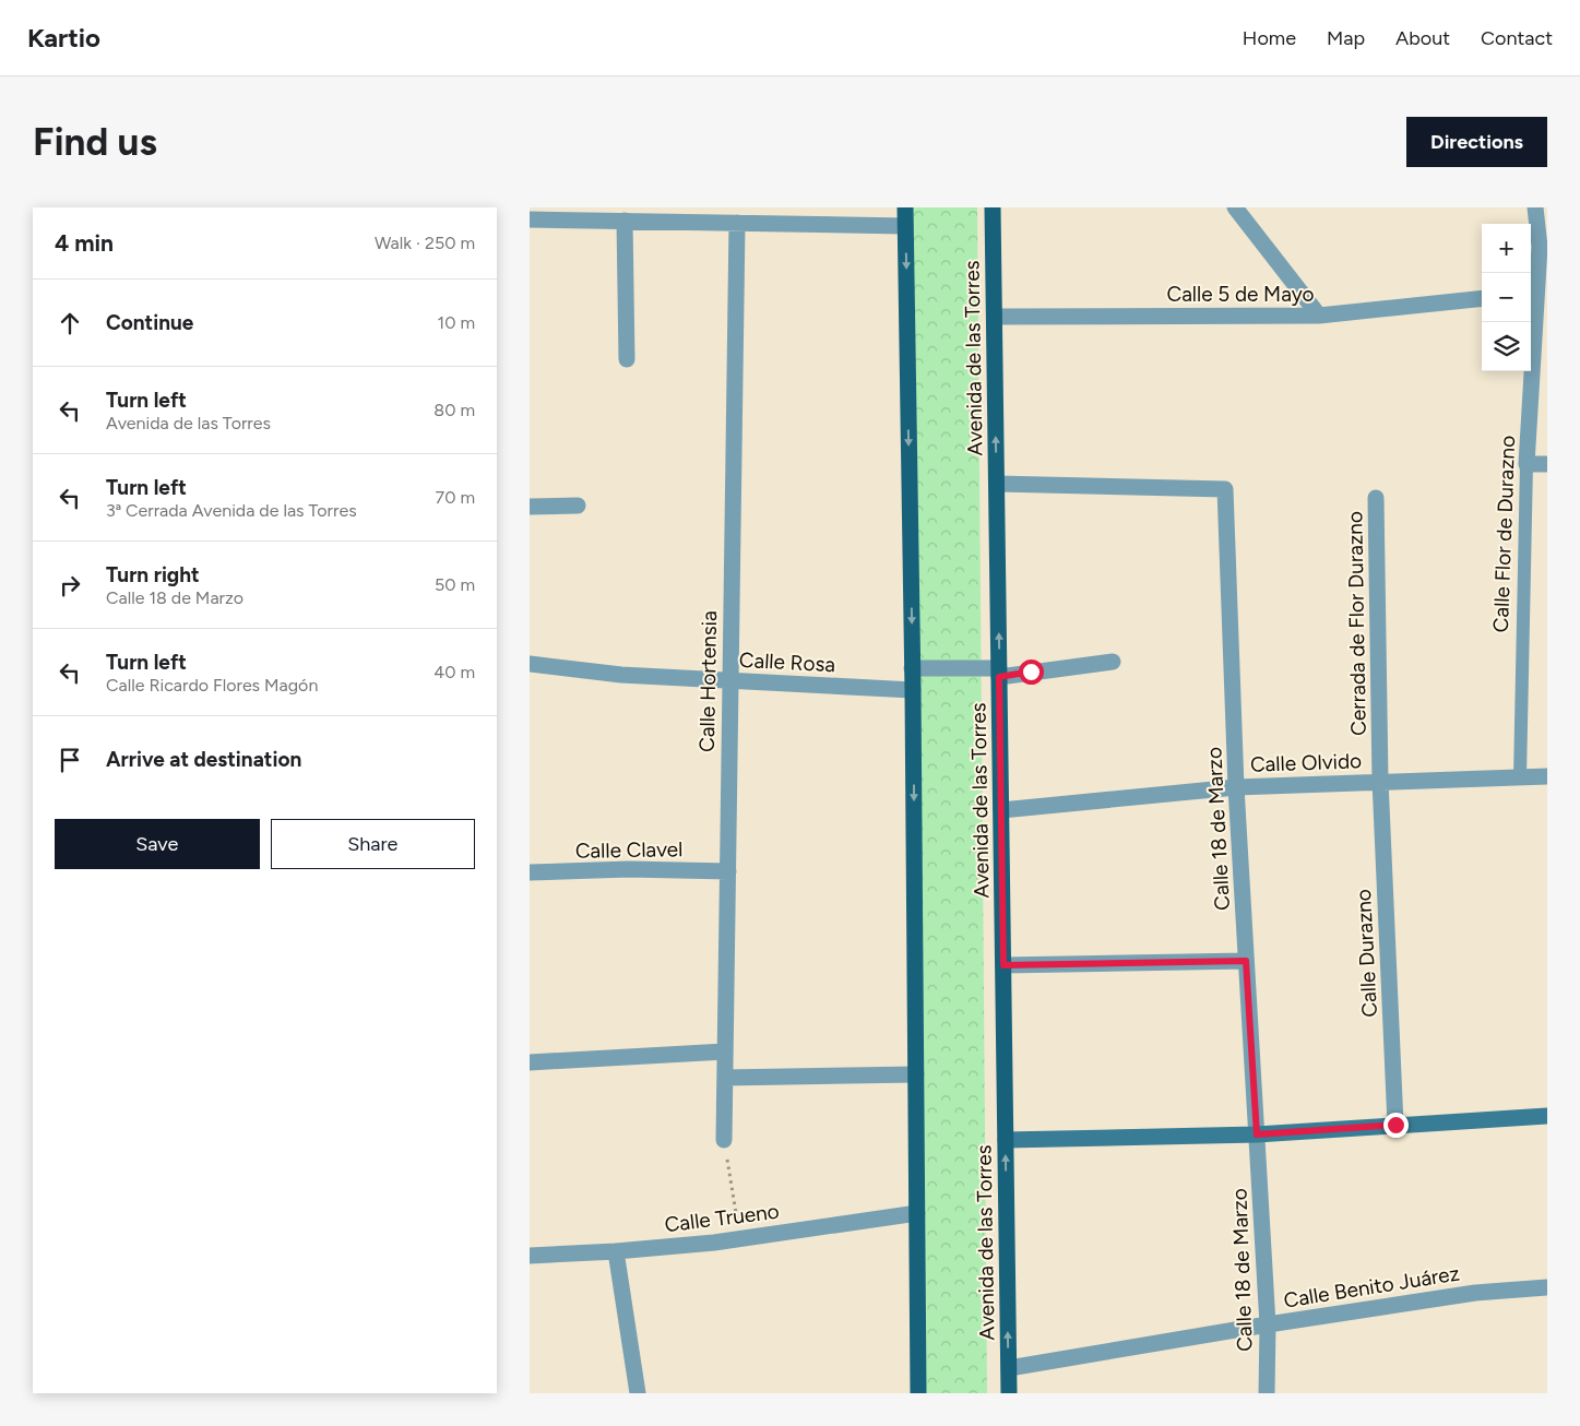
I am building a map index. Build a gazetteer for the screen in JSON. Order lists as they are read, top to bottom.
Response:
{
  "streets": {
    "main road": ["Avenida de las Torres"],
    "street": [
      "Calle 5 de Mayo",
      "Calle Flor de Durazno",
      "Cerrada de Flor Durazno",
      "Calle Rosa",
      "Calle Hortensia",
      "Calle Olvido",
      "Calle 18 de Marzo",
      "Calle Clavel",
      "Calle Durazno",
      "Calle Trueno",
      "Calle Benito Juárez"
    ]
  },
  "crossings": [
    ["Calle 5 de Mayo", "Avenida de las Torres"],
    ["Avenida de las Torres", "Calle Olvido"],
    ["Avenida de las Torres", "Calle 18 de Marzo"],
    ["Avenida de las Torres", "Calle Benito Juárez"],
    ["Calle Flor de Durazno", "Calle Olvido"],
    ["Cerrada de Flor Durazno", "Calle Olvido"],
    ["Cerrada de Flor Durazno", "Calle Durazno"],
    ["Calle Rosa", "Calle Hortensia"],
    ["Calle Hortensia", "Calle Clavel"],
    ["Calle Olvido", "Calle 18 de Marzo"],
    ["Calle Olvido", "Calle Durazno"],
    ["Calle 18 de Marzo", "Calle Benito Juárez"]
  ],
  "page": {
    "header": "Kartio",
    "nav": [
      "Home",
      "Map",
      "About",
      "Contact"
    ],
    "buttons": [
      "Directions",
      ["Save", "Share"]
    ],
    "title": "Find us",
    "heading": ["4 min", "Walk · 250 m"],
    "map_buttons": ["+", "−"],
    "list": [
      ["Continue", "10 m"],
      ["Turn left", "Avenida de las Torres", "80 m"],
      ["Turn left", "3ª Cerrada Avenida de las Torres", "70 m"],
      ["Turn right", "Calle 18 de Marzo", "50 m"],
      ["Turn left", "Calle Ricardo Flores Magón", "40 m"],
      "Arrive at destination"
    ]
  }
}
